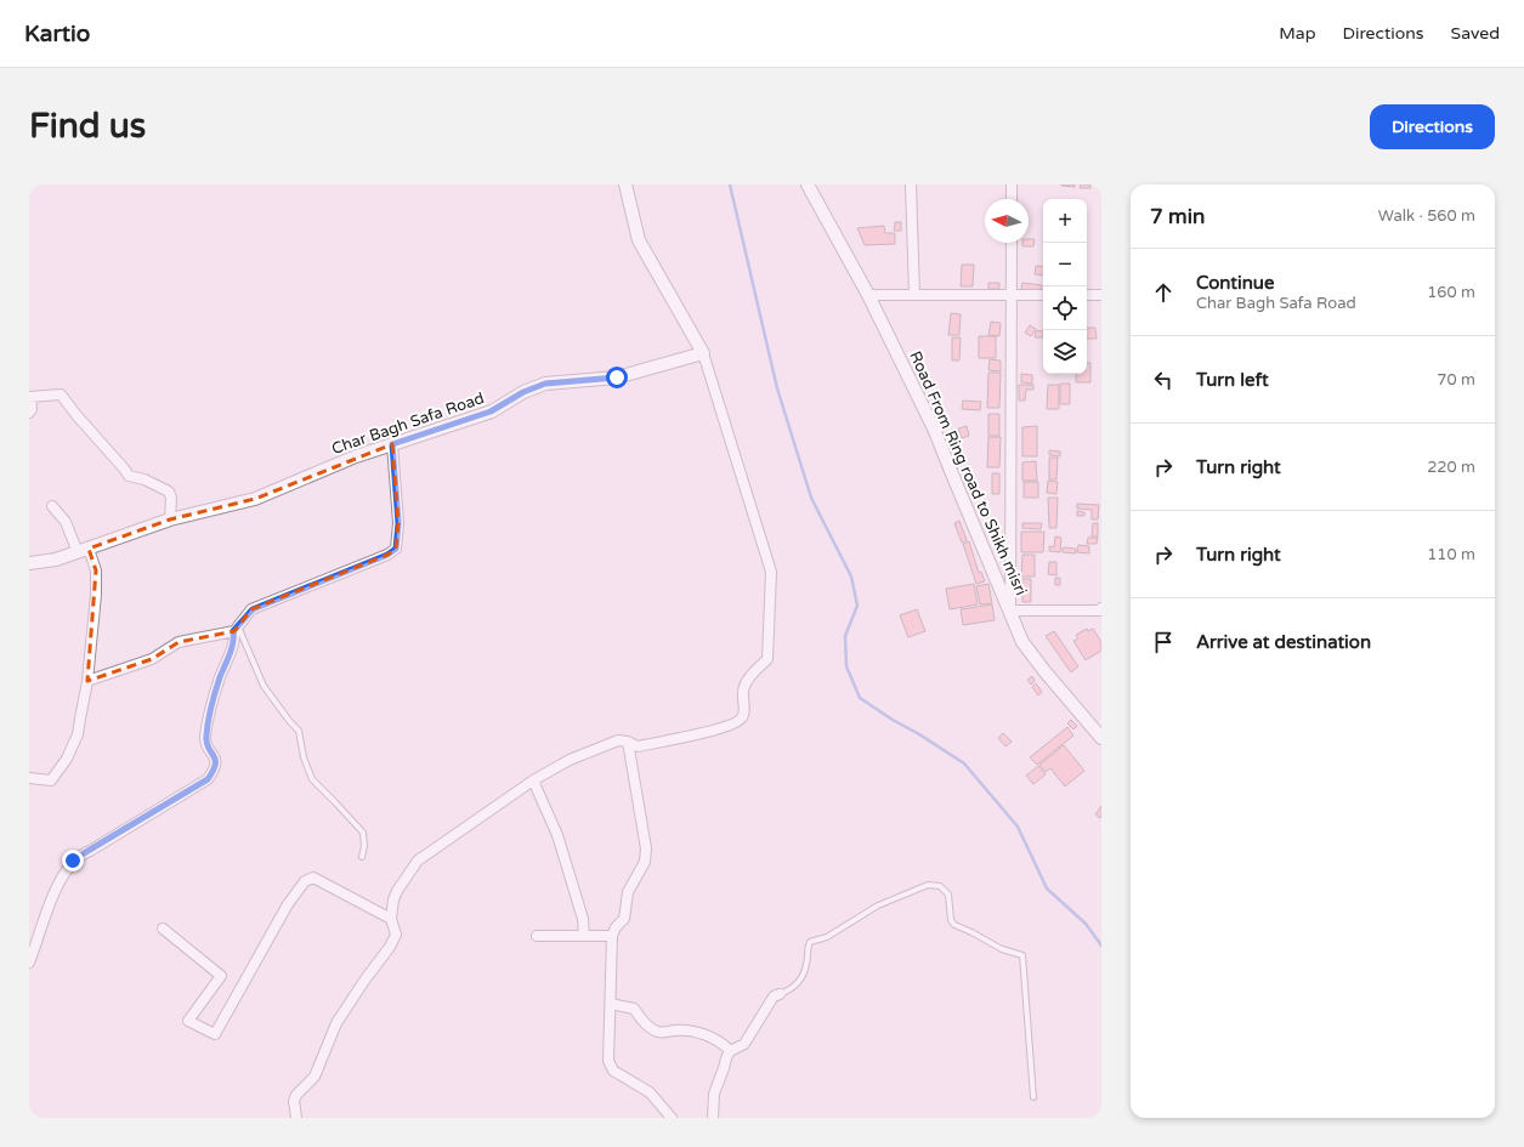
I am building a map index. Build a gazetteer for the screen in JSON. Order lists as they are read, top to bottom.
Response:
{
  "streets": {
    "street": ["Char Bagh Safa Road", "Road From Ring road to Shikh misri"]
  },
  "north": "left",
  "page": {
    "header": "Kartio",
    "nav": ["Map", "Directions", "Saved"],
    "buttons": "Directions",
    "title": "Find us",
    "heading": ["7 min", "Walk · 560 m"],
    "map_buttons": ["+", "−"],
    "list": [
      ["Continue", "Char Bagh Safa Road", "160 m"],
      ["Turn left", "70 m"],
      ["Turn right", "220 m"],
      ["Turn right", "110 m"],
      "Arrive at destination"
    ]
  }
}
